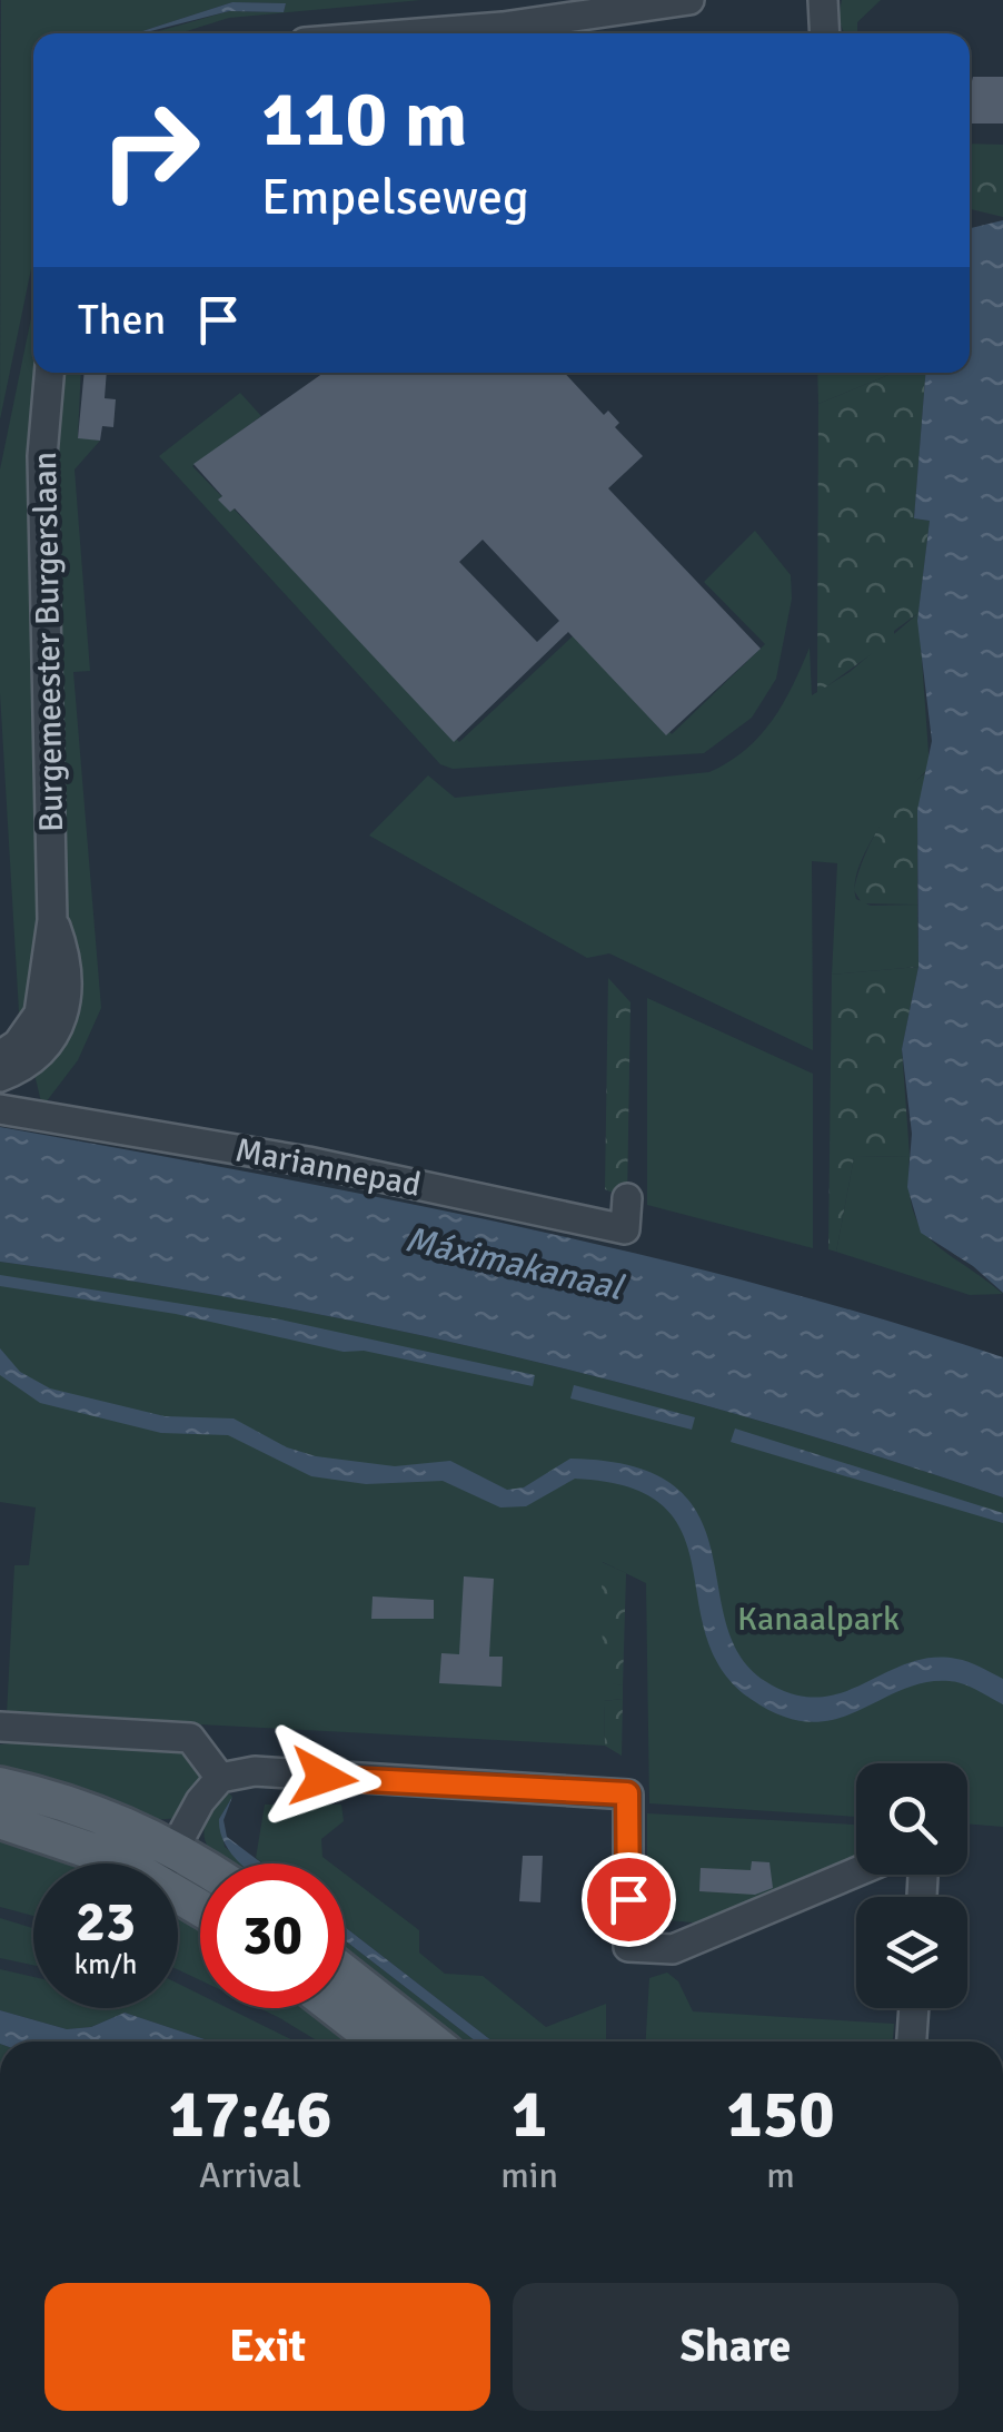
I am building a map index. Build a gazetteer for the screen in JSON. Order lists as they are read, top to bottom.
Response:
{
  "streets": {
    "street": ["Burgemeester Burgerslaan", "Mariannepad"]
  },
  "water": ["Máximakanaal"],
  "parks": ["Kanaalpark"],
  "page": {
    "turn": ["110 m", "Empelseweg"],
    "then": "Then",
    "speed": "23 km/h",
    "limit": "30",
    "eta": [
      "17:46",
      "Arrival",
      "1",
      "min",
      "150",
      "m"
    ],
    "buttons": ["Exit", "Share"]
  }
}
